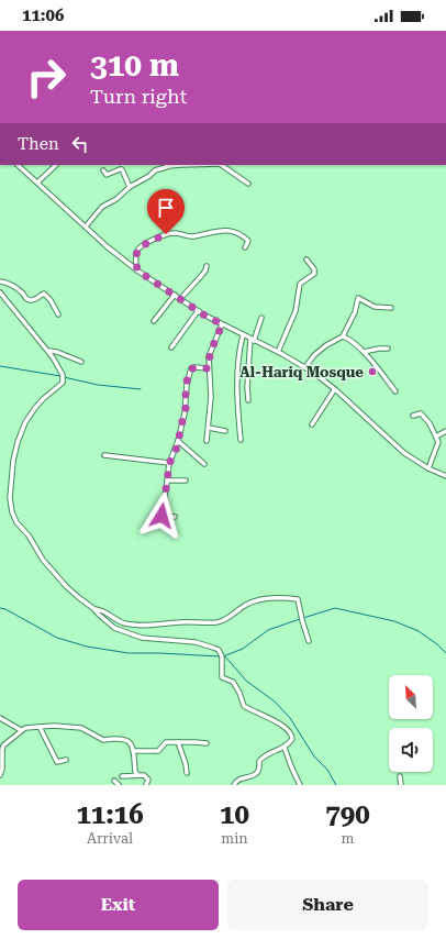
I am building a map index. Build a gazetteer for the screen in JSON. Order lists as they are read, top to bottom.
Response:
{
  "places": ["Al-Hariq Mosque"],
  "north": "top left",
  "page": {
    "status": "11:06",
    "turn": ["310 m", "Turn right"],
    "then": "Then",
    "eta": [
      "11:16",
      "Arrival",
      "10",
      "min",
      "790",
      "m"
    ],
    "buttons": ["Exit", "Share"]
  }
}
